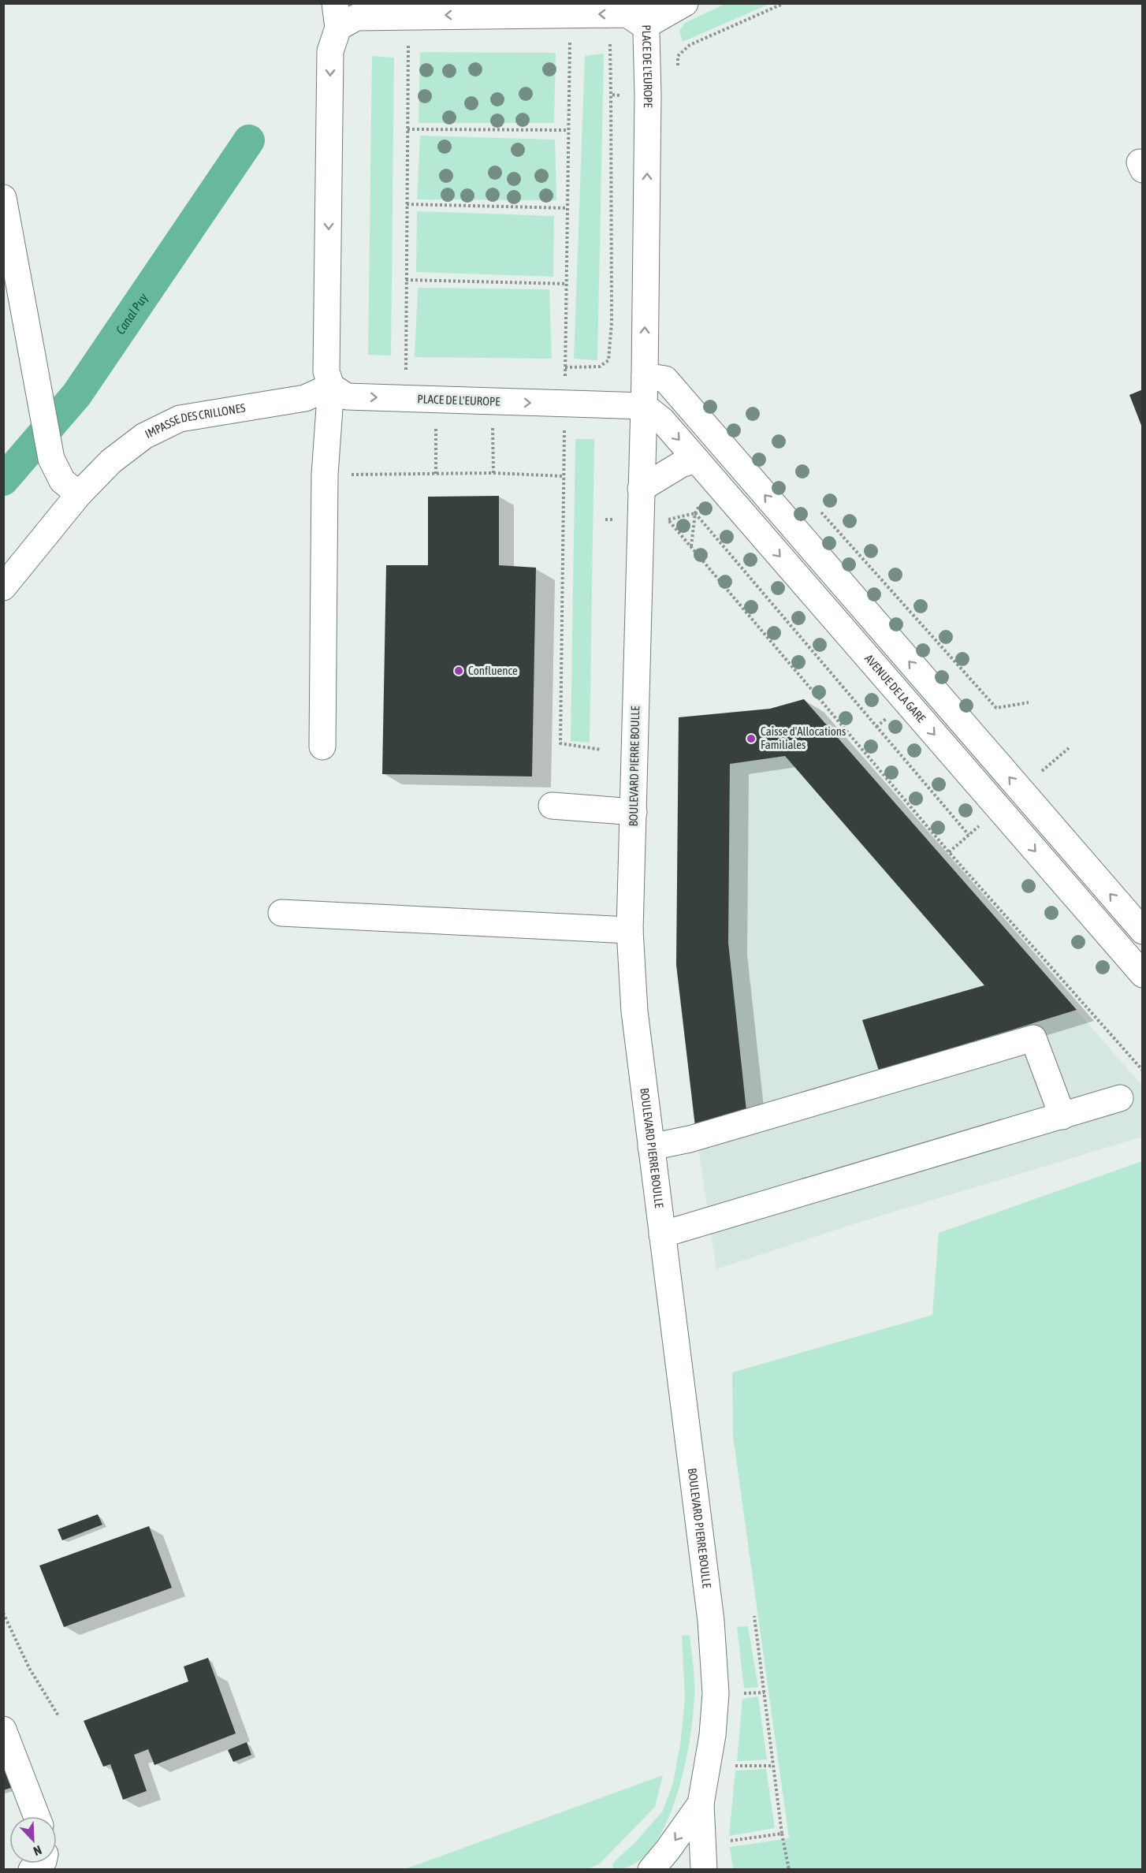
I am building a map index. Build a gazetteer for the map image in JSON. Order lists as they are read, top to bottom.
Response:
{
  "streets": {
    "street": [
      "PLACE DE L'EUROPE",
      "IMPASSE DES CRILLONES",
      "AVENUE DE LA GARE",
      "BOULEVARD PIERRE BOULLE"
    ]
  },
  "crossings": [
    ["PLACE DE L'EUROPE", "IMPASSE DES CRILLONES"],
    ["PLACE DE L'EUROPE", "AVENUE DE LA GARE"],
    ["PLACE DE L'EUROPE", "BOULEVARD PIERRE BOULLE"],
    ["AVENUE DE LA GARE", "BOULEVARD PIERRE BOULLE"]
  ],
  "water": ["Canal Puy"],
  "places": ["Confluence", "Caisse d'Allocations Familiales"],
  "north": "bottom right"
}
